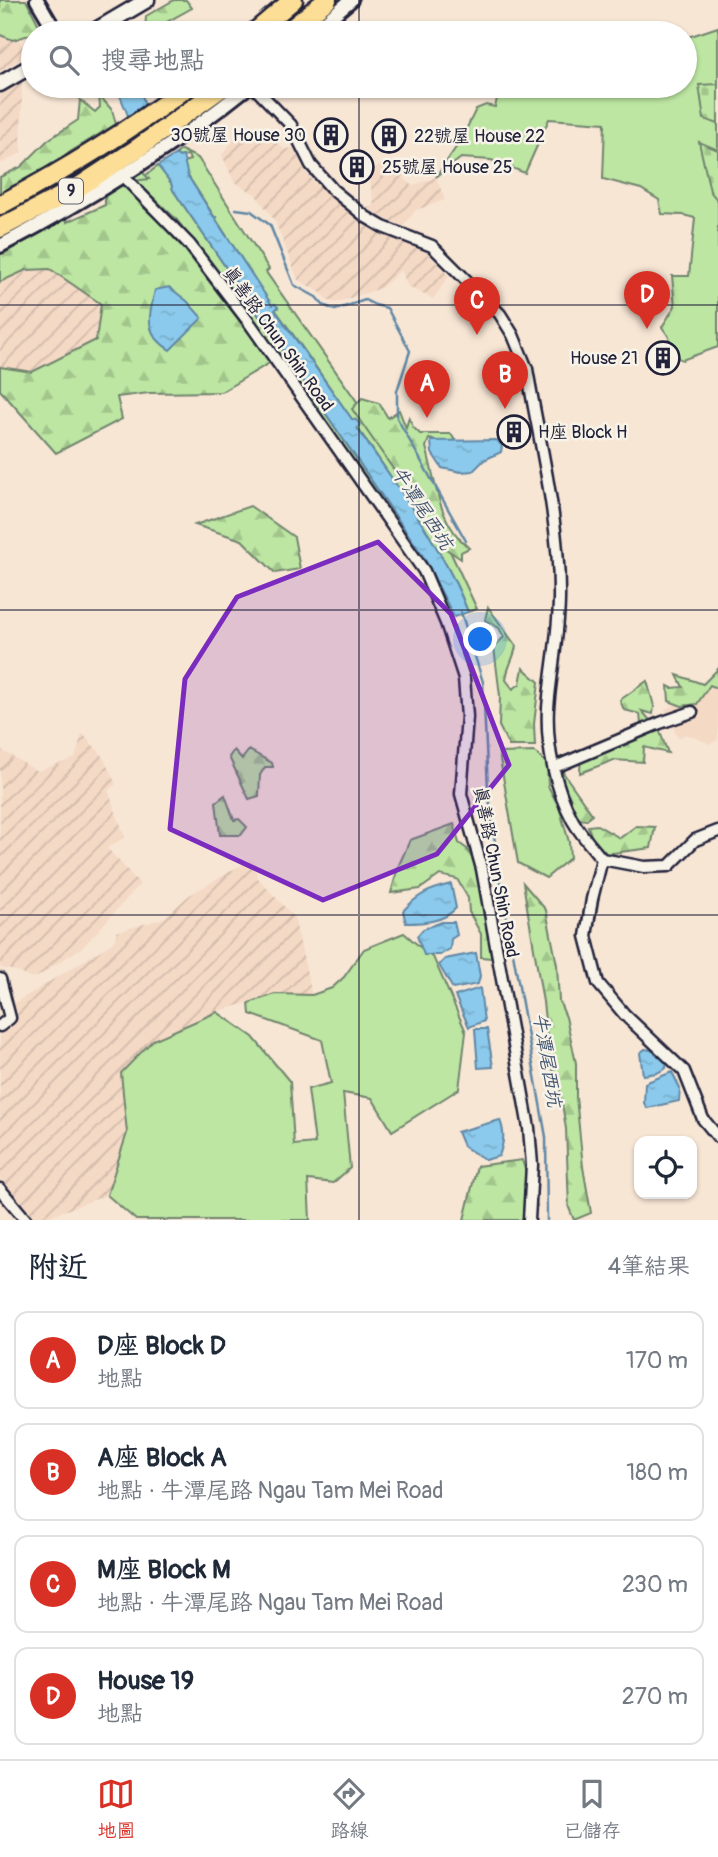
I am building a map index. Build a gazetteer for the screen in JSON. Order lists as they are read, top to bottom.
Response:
{
  "streets": {
    "highway": ["9"],
    "street": ["真善路 Chun Shin Road"]
  },
  "water": ["牛潭尾西坑"],
  "places": {
    "building": [
      "30號屋 House 30",
      "22號屋 House 22",
      "25號屋 House 25",
      "House 21",
      "H座 Block H"
    ]
  },
  "page": {
    "search": "搜尋地點",
    "pins": [
      "D",
      "C",
      "B",
      "A"
    ],
    "heading": ["附近", "4筆結果"],
    "list": [
      {
        "mark": "A",
        "name": "D座 Block D",
        "note": "地點",
        "value": "170 m"
      },
      {
        "mark": "B",
        "name": "A座 Block A",
        "note": "地點 · 牛潭尾路 Ngau Tam Mei Road",
        "value": "180 m"
      },
      {
        "mark": "C",
        "name": "M座 Block M",
        "note": "地點 · 牛潭尾路 Ngau Tam Mei Road",
        "value": "230 m"
      },
      {
        "mark": "D",
        "name": "House 19",
        "note": "地點",
        "value": "270 m"
      }
    ],
    "nav": ["地圖", "路線", "已儲存"]
  }
}
